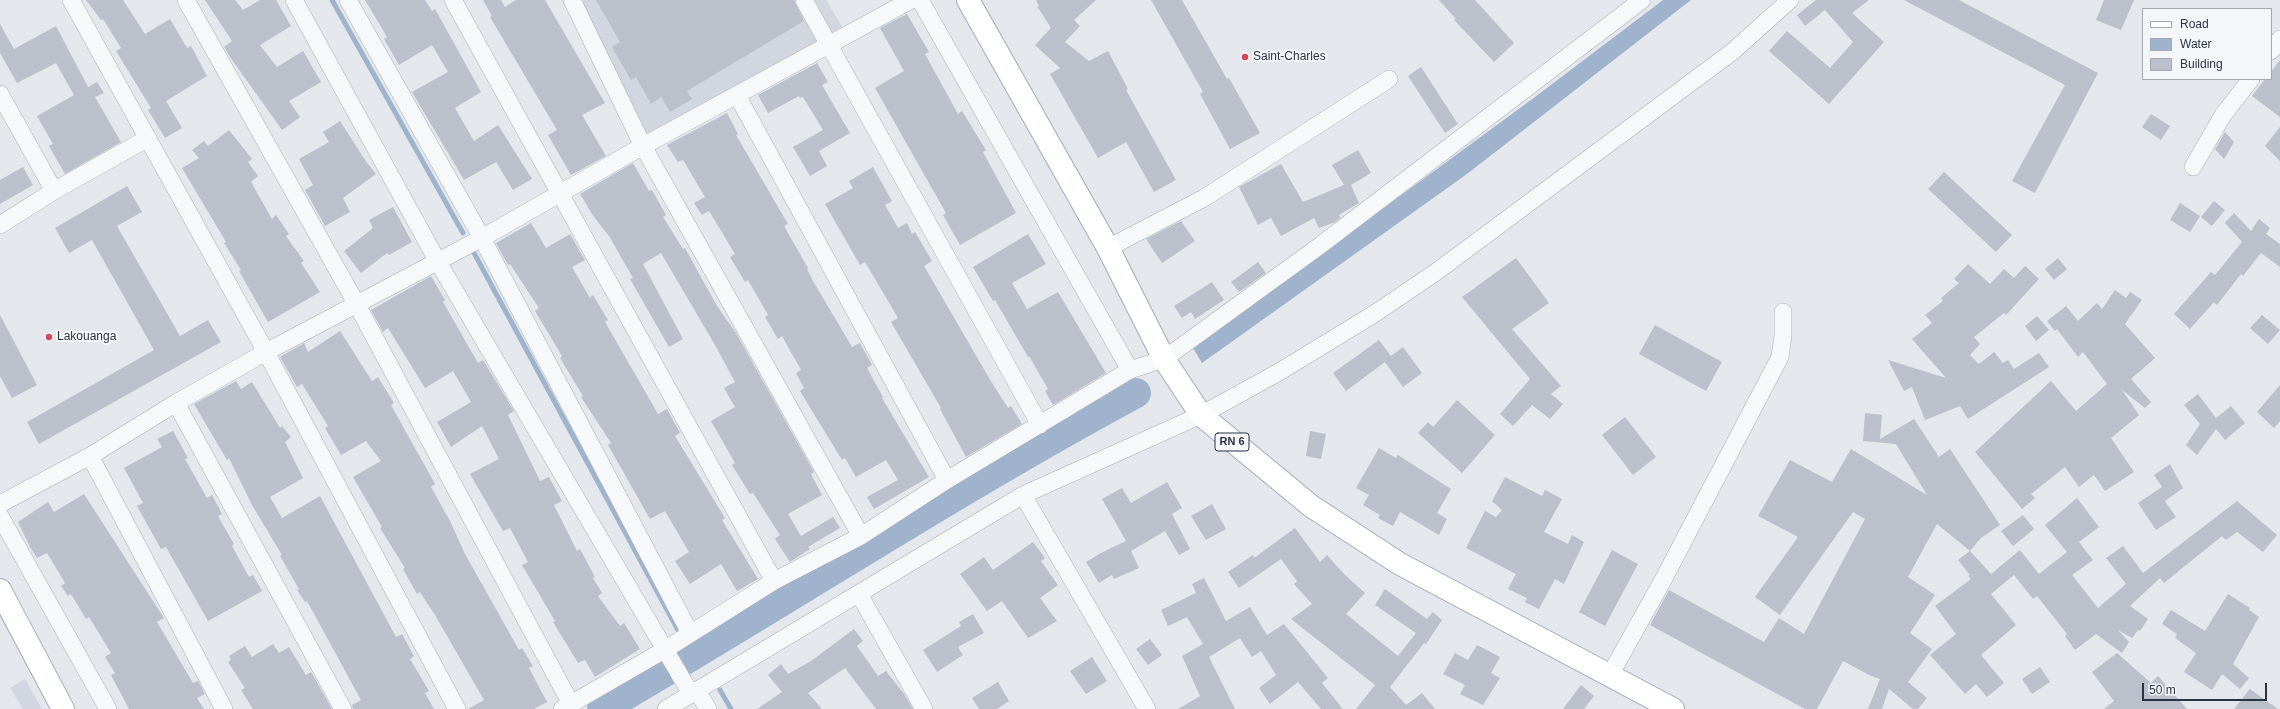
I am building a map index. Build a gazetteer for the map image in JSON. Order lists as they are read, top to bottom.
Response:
{
  "streets": {
    "main road": ["RN 6"]
  },
  "places": ["Saint-Charles", "Lakouanga"],
  "legend": ["Road", "Water", "Building"],
  "scale_bar": "50 m"
}
